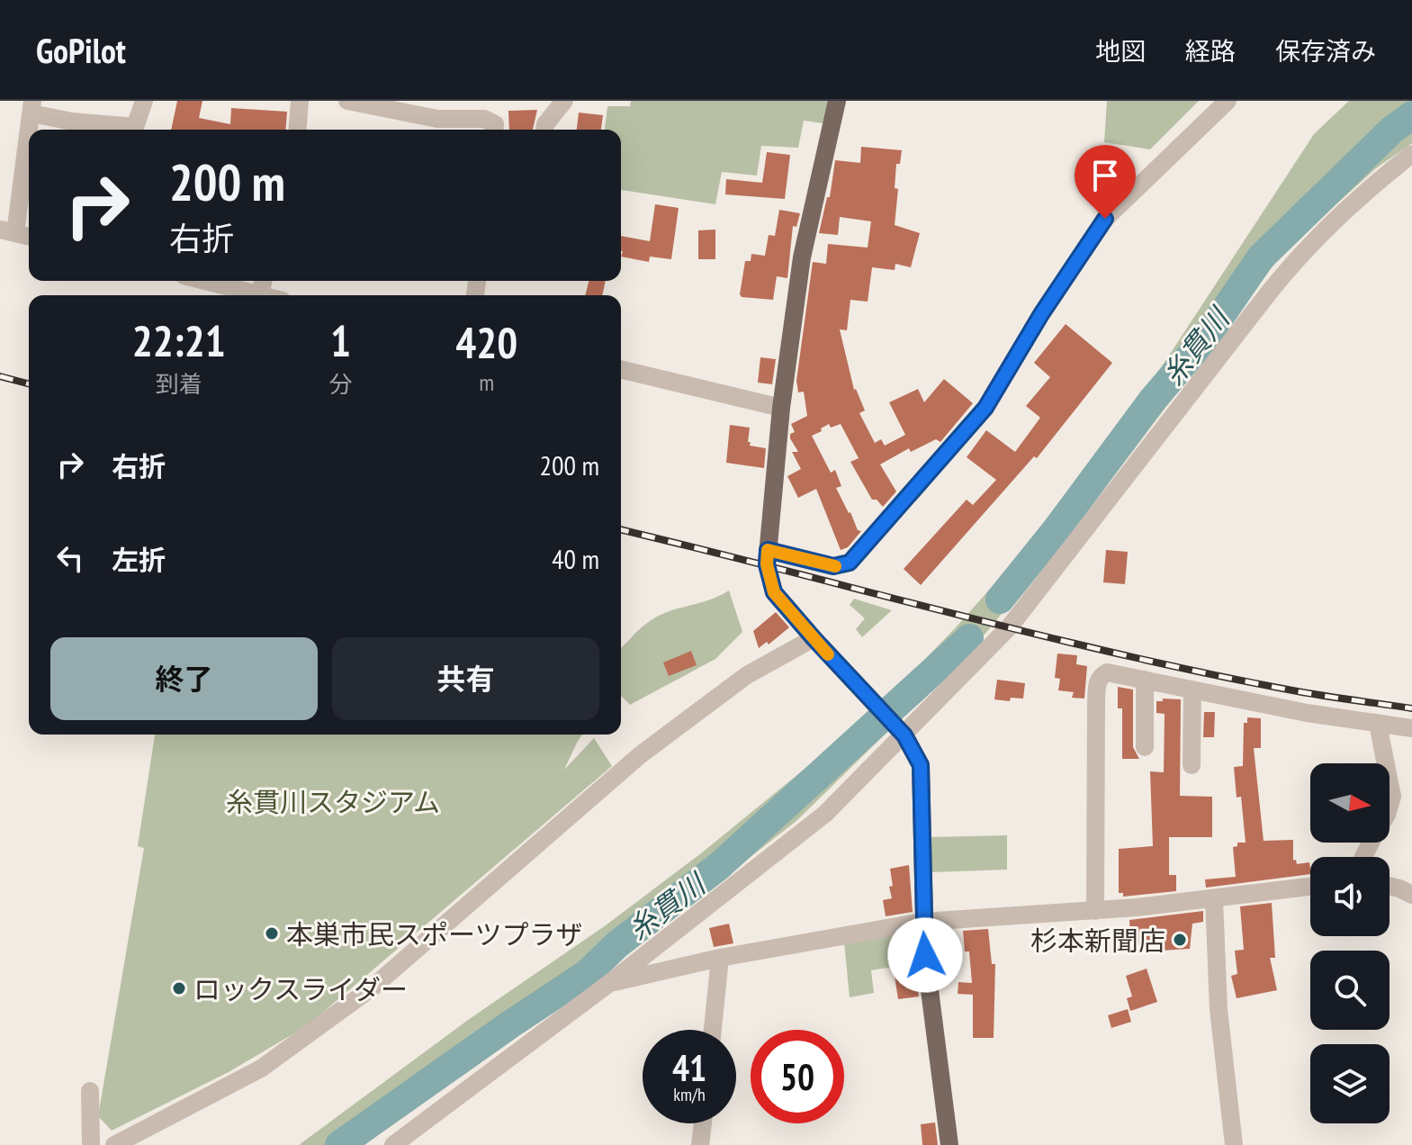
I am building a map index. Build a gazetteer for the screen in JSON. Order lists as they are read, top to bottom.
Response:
{
  "water": ["糸貫川"],
  "parks": ["糸貫川スタジアム"],
  "places": ["本巣市民スポーツプラザ", "杉本新聞店", "ロックスライダー"],
  "north": "right",
  "page": {
    "header": "GoPilot",
    "nav": ["地図", "経路", "保存済み"],
    "turn": ["200 m", "右折"],
    "eta": [
      "22:21",
      "到着",
      "1",
      "分",
      "420",
      "m"
    ],
    "list": [
      {
        "name": "右折",
        "value": "200 m"
      },
      {
        "name": "左折",
        "value": "40 m"
      }
    ],
    "buttons": ["終了", "共有"],
    "speed": "41 km/h",
    "limit": "50"
  }
}
